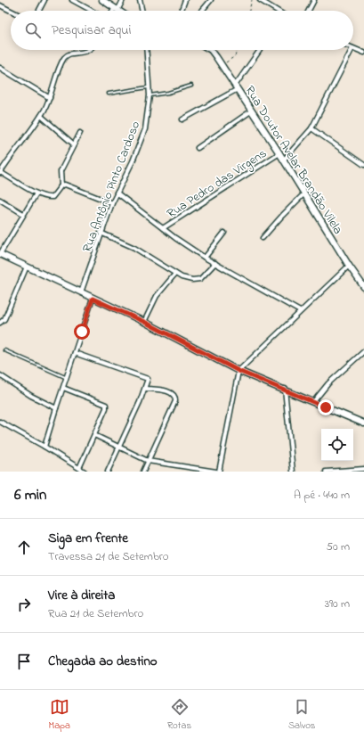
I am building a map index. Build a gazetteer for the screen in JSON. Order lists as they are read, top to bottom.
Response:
{
  "streets": {
    "street": ["Rua Doutor Avelar Brandão Vilela", "Rua Pedro das Virgens", "Rua Antônio Pinto Cardoso"]
  },
  "crossings": [
    ["Rua Doutor Avelar Brandão Vilela", "Rua Pedro das Virgens"]
  ],
  "page": {
    "search": "Pesquisar aqui",
    "heading": ["6 min", "A pé · 440 m"],
    "list": [
      ["Siga em frente", "Travessa 21 de Setembro", "50 m"],
      ["Vire à direita", "Rua 21 de Setembro", "390 m"],
      "Chegada ao destino"
    ],
    "nav": ["Mapa", "Rotas", "Salvos"]
  }
}
